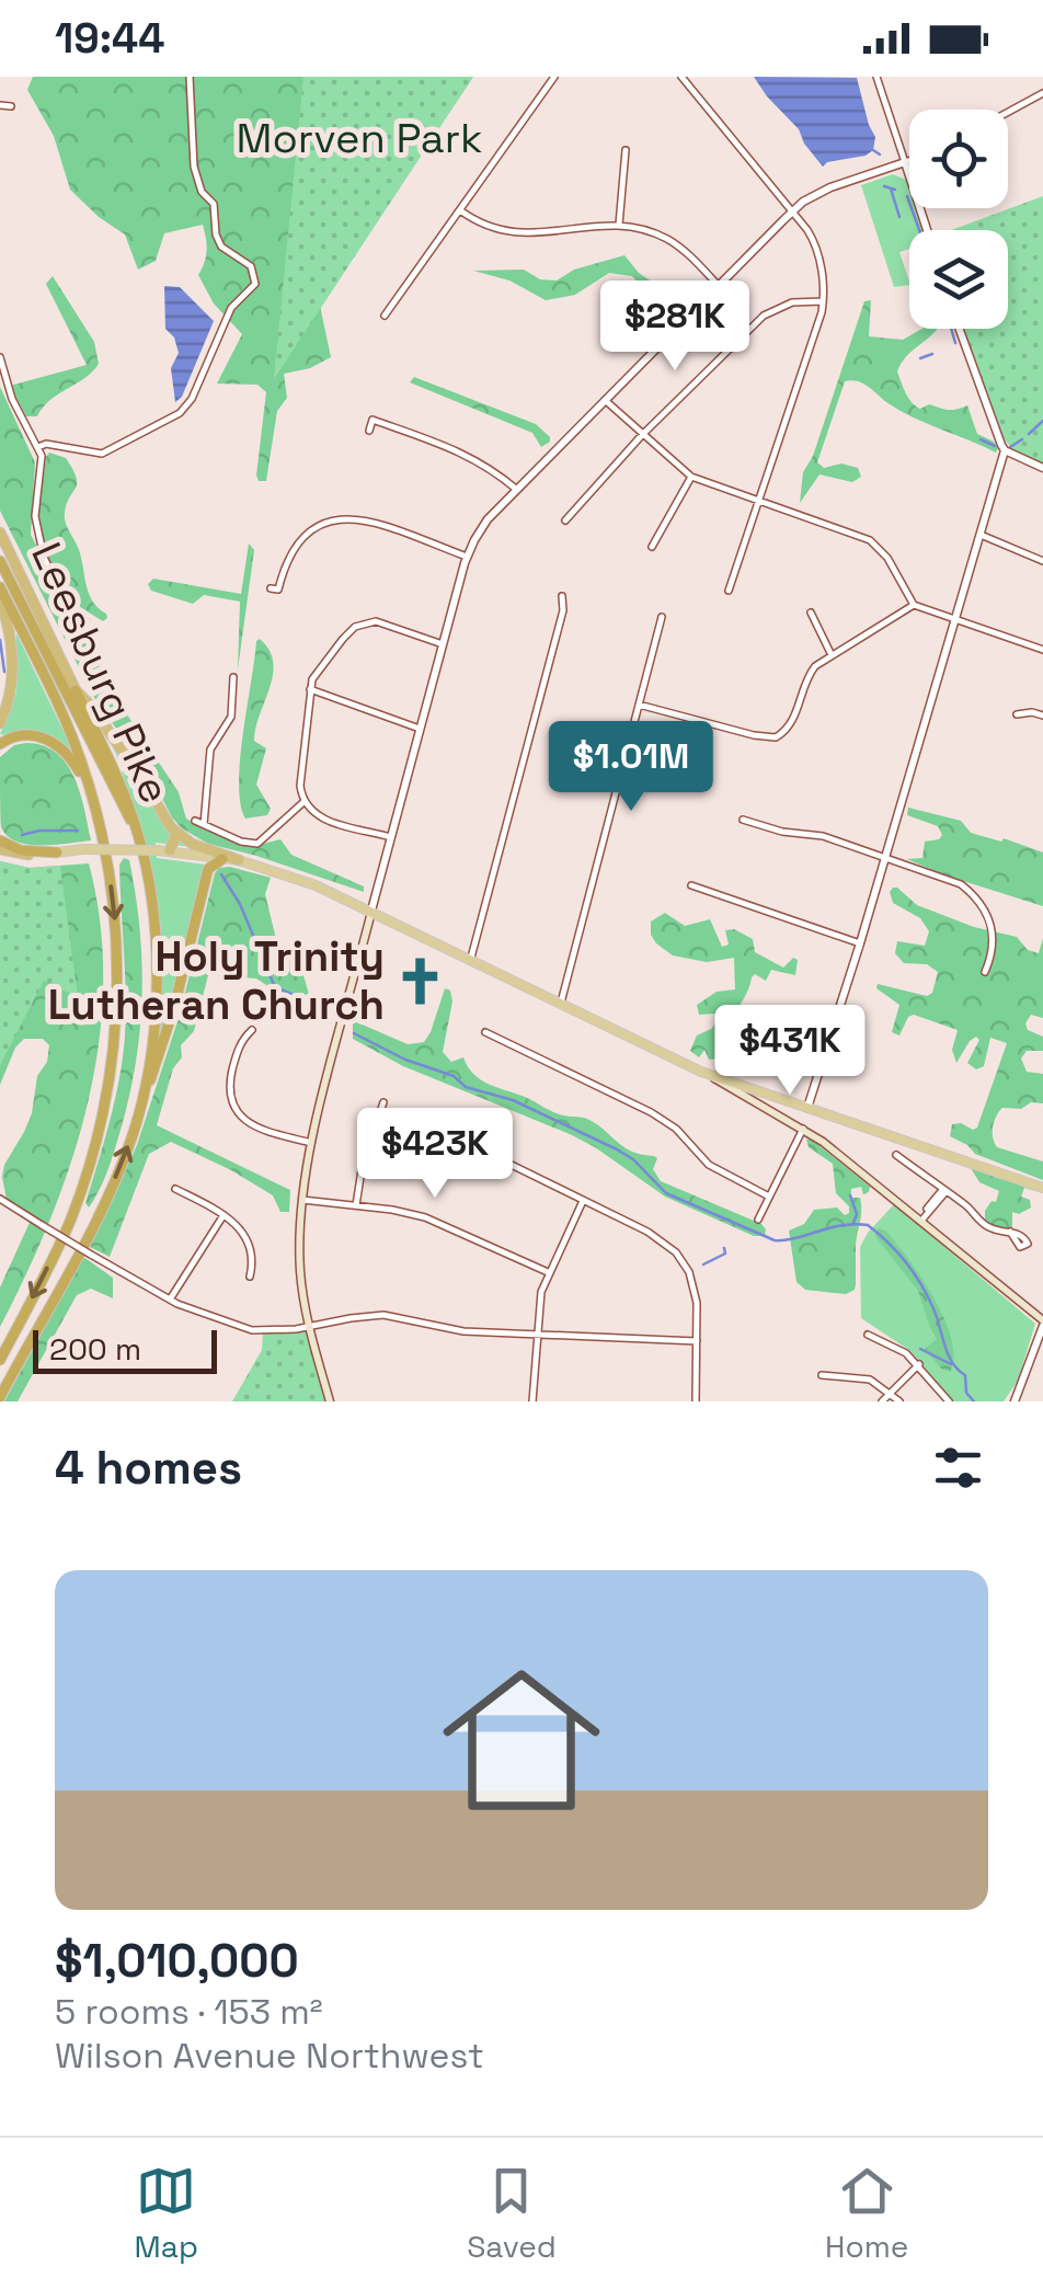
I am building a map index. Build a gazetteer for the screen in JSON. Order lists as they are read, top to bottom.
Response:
{
  "streets": {
    "highway": ["Leesburg Pike"]
  },
  "parks": ["Morven Park"],
  "places": {
    "church": ["Holy Trinity Lutheran Church"]
  },
  "scale_bar": "200 m",
  "page": {
    "status": "19:44",
    "price": [
      "$281K",
      "$1.01M",
      "$431K",
      "$423K"
    ],
    "scale": "200 m",
    "heading": "4 homes",
    "list": [
      {
        "name": "$1,010,000",
        "note": "5 rooms · 153 m² · Wilson Avenue Northwest"
      }
    ],
    "tabs": ["Map", "Saved", "Home"]
  }
}
